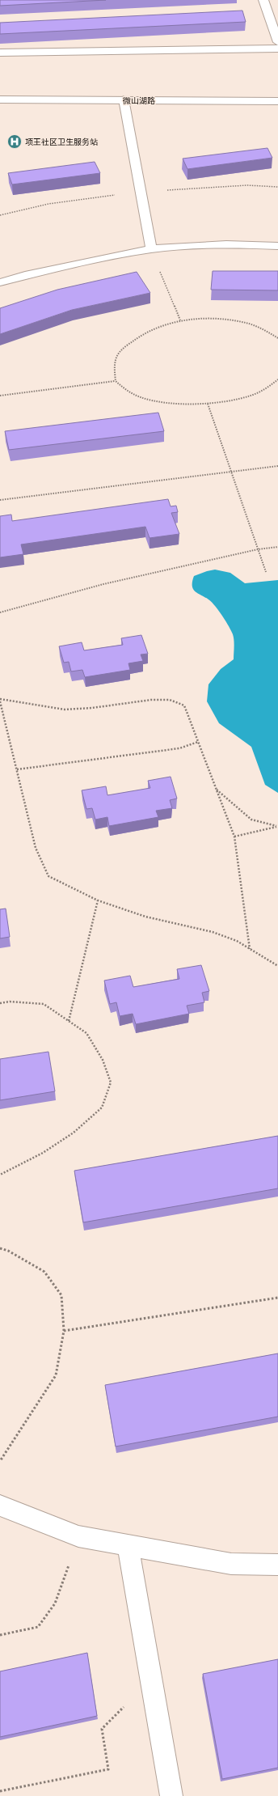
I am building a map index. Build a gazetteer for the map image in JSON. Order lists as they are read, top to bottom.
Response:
{
  "streets": {
    "street": ["微山湖路"]
  },
  "places": {
    "hospital": ["项王社区卫生服务站"]
  }
}
